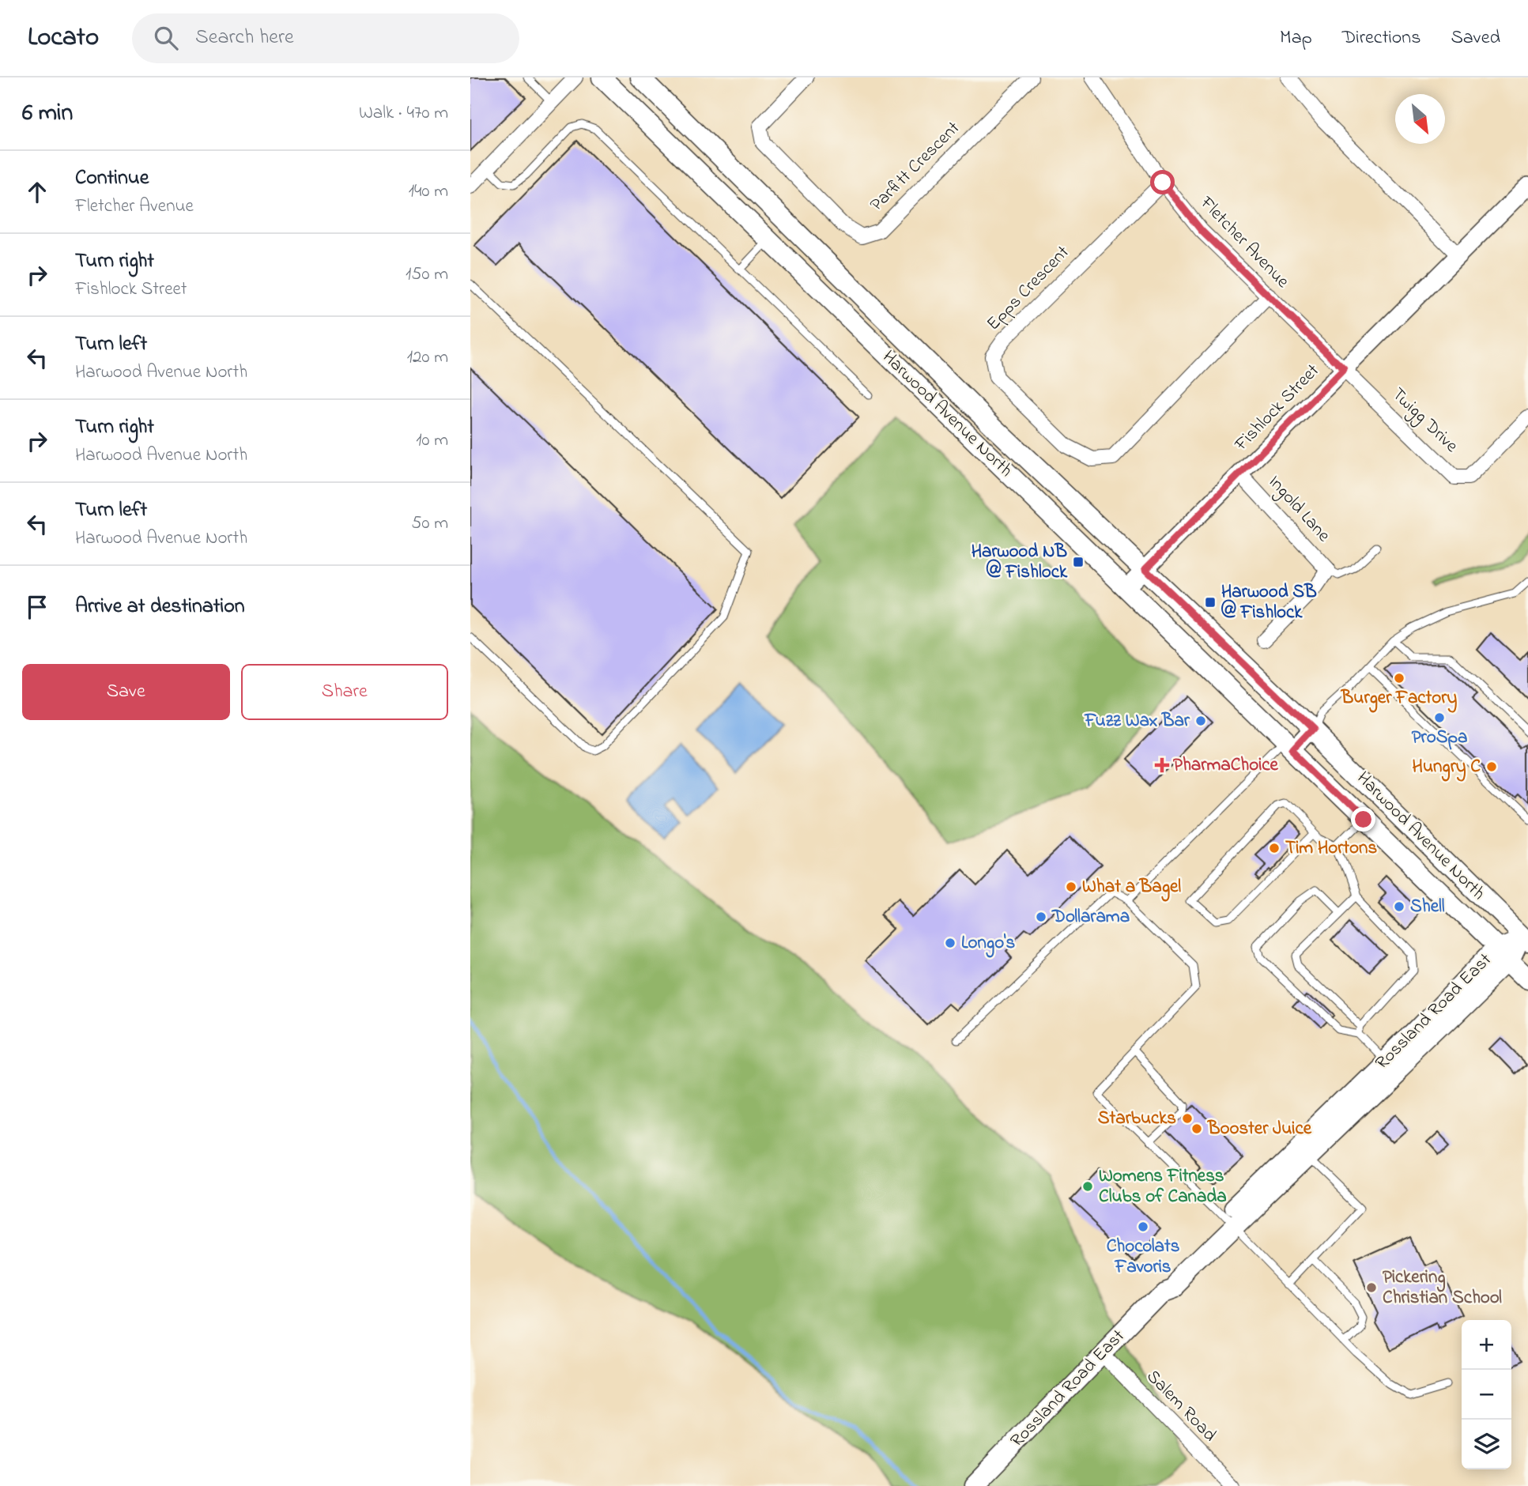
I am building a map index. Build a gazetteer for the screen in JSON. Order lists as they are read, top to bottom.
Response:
{
  "streets": {
    "main road": ["Harwood Avenue North", "Rossland Road East"],
    "street": [
      "Parfitt Crescent",
      "Fletcher Avenue",
      "Epps Crescent",
      "Fishlock Street",
      "Twigg Drive",
      "Ingold Lane",
      "Salem Road"
    ]
  },
  "crossings": [
    ["Fletcher Avenue", "Epps Crescent"],
    ["Fletcher Avenue", "Fishlock Street"],
    ["Fletcher Avenue", "Twigg Drive"],
    ["Fishlock Street", "Harwood Avenue North"],
    ["Fishlock Street", "Twigg Drive"],
    ["Fishlock Street", "Ingold Lane"],
    ["Harwood Avenue North", "Rossland Road East"],
    ["Rossland Road East", "Salem Road"]
  ],
  "places": {
    "transit": ["Harwood NB @ Fishlock", "Harwood SB @ Fishlock"],
    "other": [
      "Burger Factory",
      "ProSpa",
      "Fuzz Wax Bar",
      "Hungry C",
      "Tim Hortons",
      "What a Bagel",
      "Shell",
      "Dollarama",
      "Longo's",
      "Starbucks",
      "Booster Juice",
      "Womens Fitness Clubs of Canada",
      "Chocolats Favoris",
      "Pickering Christian School"
    ],
    "health": ["PharmaChoice"]
  },
  "north": "bottom right",
  "page": {
    "header": "Locato",
    "search": "Search here",
    "nav": ["Map", "Directions", "Saved"],
    "heading": ["6 min", "Walk · 470 m"],
    "list": [
      ["Continue", "Fletcher Avenue", "140 m"],
      ["Turn right", "Fishlock Street", "150 m"],
      ["Turn left", "Harwood Avenue North", "120 m"],
      ["Turn right", "Harwood Avenue North", "10 m"],
      ["Turn left", "Harwood Avenue North", "50 m"],
      "Arrive at destination"
    ],
    "buttons": ["Save", "Share"],
    "map_buttons": ["+", "−"]
  }
}
